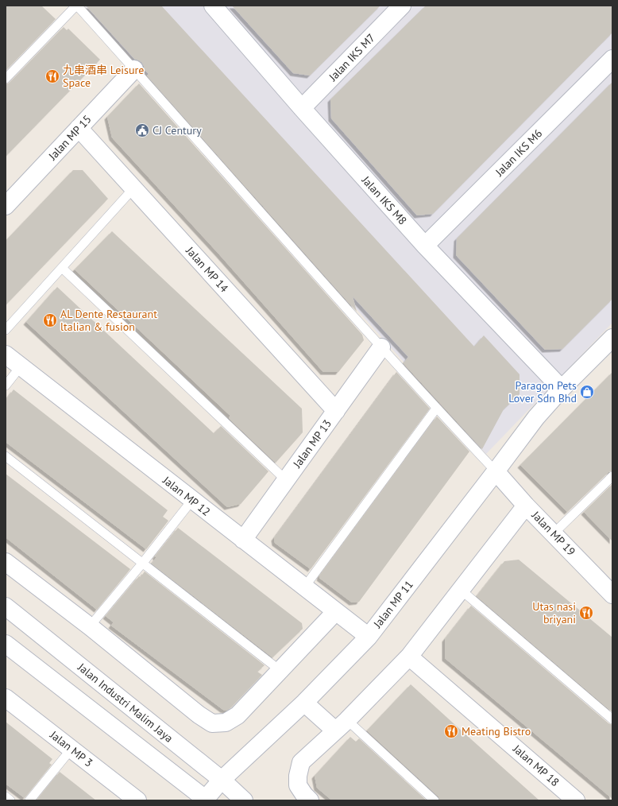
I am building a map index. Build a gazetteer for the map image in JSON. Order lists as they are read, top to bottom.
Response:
{
  "streets": {
    "street": [
      "Jalan IKS M7",
      "Jalan MP 15",
      "Jalan IKS M6",
      "Jalan IKS M8",
      "Jalan MP 14",
      "Jalan MP 13",
      "Jalan MP 12",
      "Jalan MP 19",
      "Jalan MP 11",
      "Jalan Industri Malim Jaya",
      "Jalan MP 3",
      "Jalan MP 18"
    ]
  },
  "crossings": [
    ["Jalan IKS M7", "Jalan IKS M8"],
    ["Jalan MP 15", "Jalan MP 14"],
    ["Jalan IKS M6", "Jalan IKS M8"],
    ["Jalan IKS M8", "Jalan MP 11"],
    ["Jalan MP 14", "Jalan MP 13"],
    ["Jalan MP 13", "Jalan MP 12"],
    ["Jalan MP 12", "Jalan MP 11"],
    ["Jalan MP 19", "Jalan MP 11"],
    ["Jalan MP 11", "Jalan Industri Malim Jaya"]
  ],
  "places": {
    "restaurant": [
      "九串酒串 Leisure Space",
      "AL Dente Restaurant ltalian & fusion",
      "Utas nasi briyani",
      "Meating Bistro"
    ],
    "public building": ["CJ Century"],
    "shop": ["Paragon Pets Lover Sdn Bhd"]
  }
}
